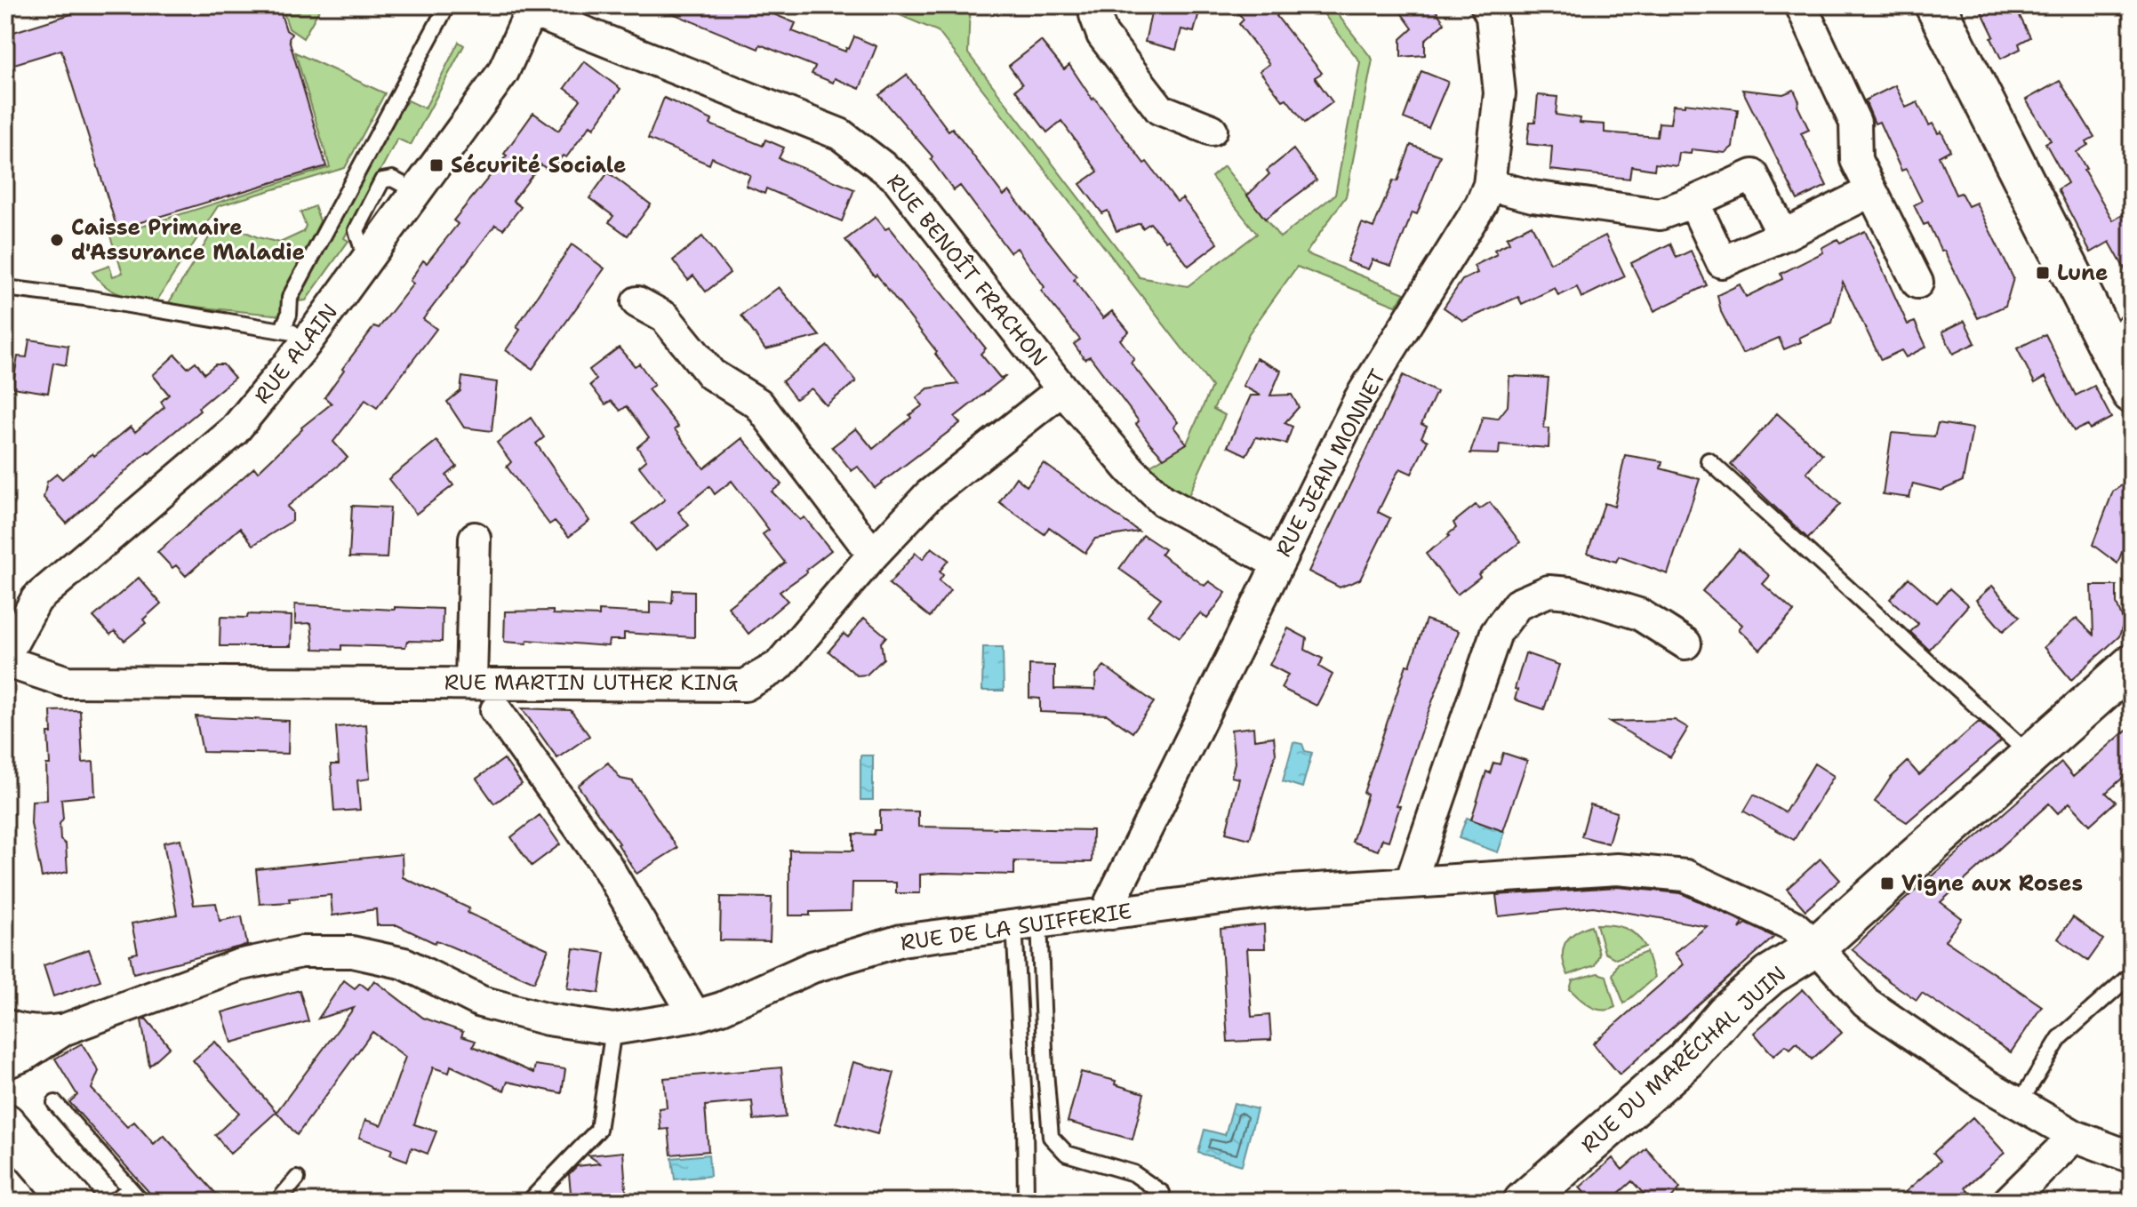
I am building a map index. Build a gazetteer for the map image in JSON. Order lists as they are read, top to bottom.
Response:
{
  "streets": {
    "main road": ["RUE DU MARÉCHAL JUIN"],
    "street": [
      "RUE BENOÎT FRACHON",
      "RUE ALAIN",
      "RUE JEAN MONNET",
      "RUE MARTIN LUTHER KING",
      "RUE DE LA SUIFFERIE"
    ]
  },
  "crossings": [
    ["RUE BENOÎT FRACHON", "RUE ALAIN"],
    ["RUE BENOÎT FRACHON", "RUE JEAN MONNET"],
    ["RUE BENOÎT FRACHON", "RUE MARTIN LUTHER KING"],
    ["RUE JEAN MONNET", "RUE DE LA SUIFFERIE"],
    ["RUE DE LA SUIFFERIE", "RUE DU MARÉCHAL JUIN"]
  ],
  "places": {
    "transit": ["Sécurité Sociale", "Lune", "Vigne aux Roses"],
    "other": ["Caisse Primaire d'Assurance Maladie"]
  }
}
